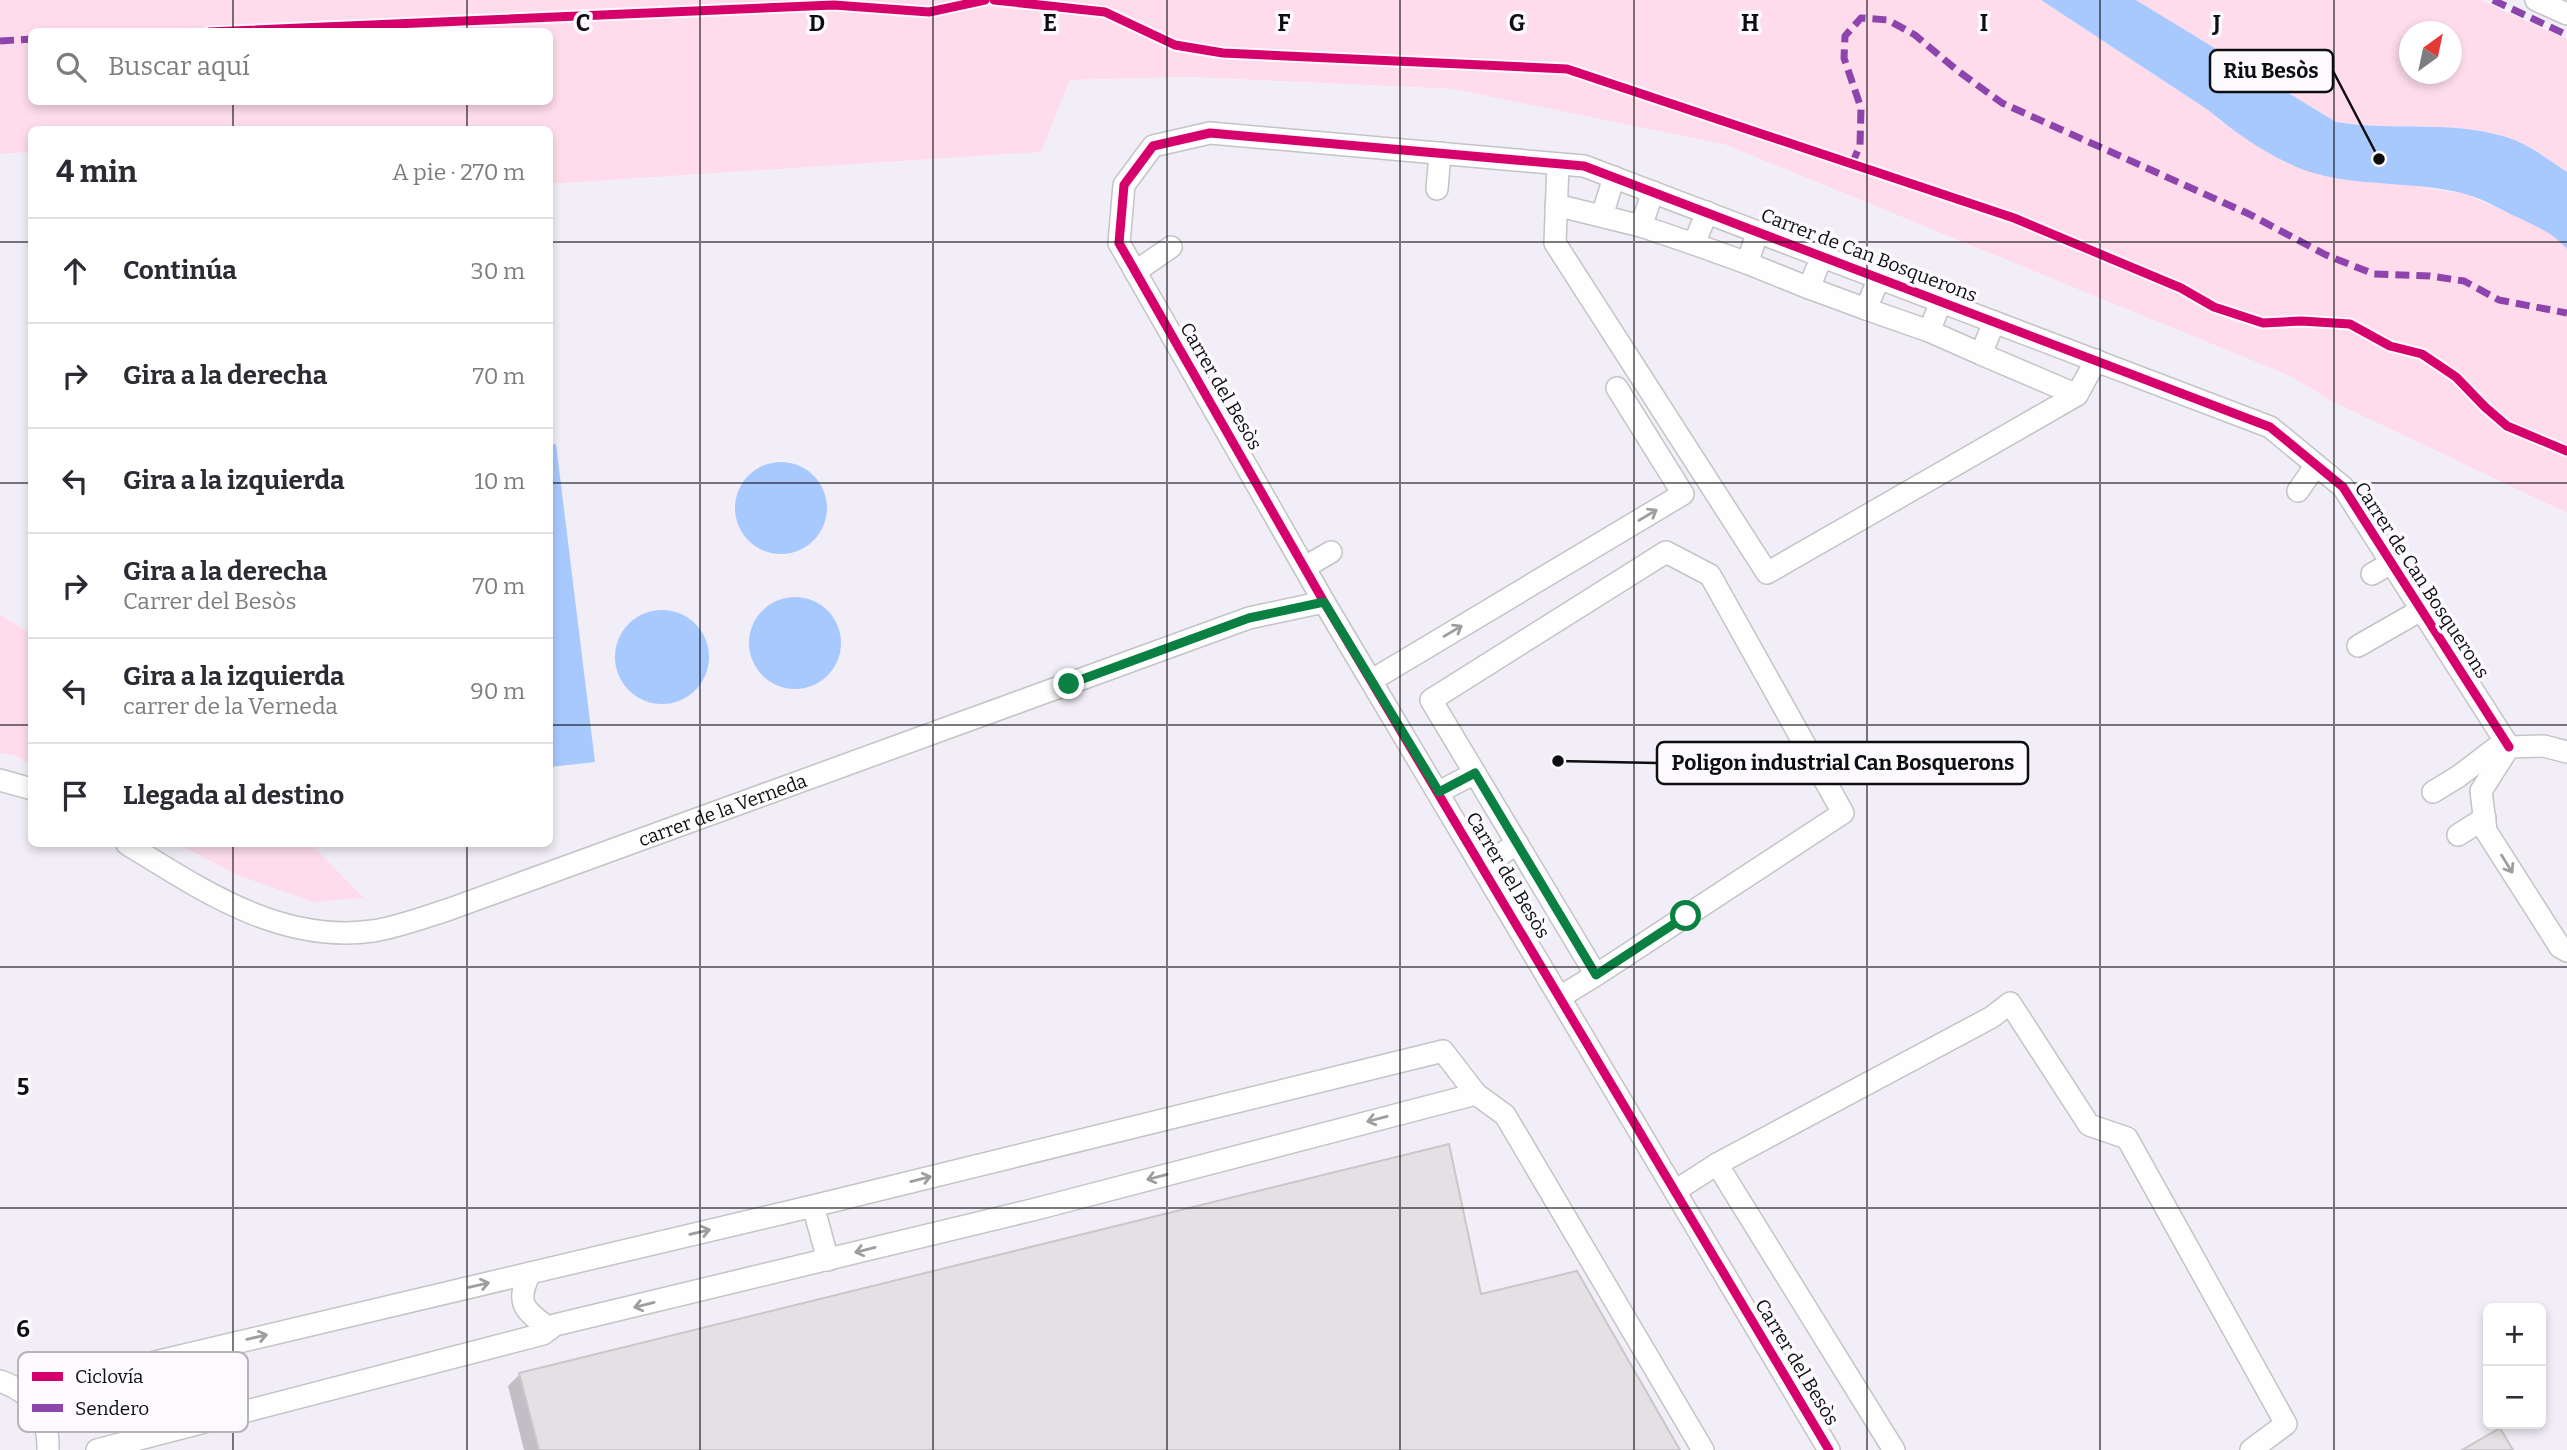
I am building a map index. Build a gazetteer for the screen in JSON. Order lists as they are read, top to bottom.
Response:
{
  "streets": {
    "street": ["Carrer de Can Bosquerons", "Carrer del Besòs", "carrer de la Verneda"]
  },
  "crossings": [
    ["Carrer de Can Bosquerons", "Carrer del Besòs"],
    ["Carrer del Besòs", "carrer de la Verneda"]
  ],
  "places": ["Riu Besòs", "Poligon industrial Can Bosquerons"],
  "legend": ["Ciclovía", "Sendero"],
  "north": "top right",
  "page": {
    "search": "Buscar aquí",
    "heading": ["4 min", "A pie · 270 m"],
    "list": [
      ["Continúa", "30 m"],
      ["Gira a la derecha", "70 m"],
      ["Gira a la izquierda", "10 m"],
      ["Gira a la derecha", "Carrer del Besòs", "70 m"],
      ["Gira a la izquierda", "carrer de la Verneda", "90 m"],
      "Llegada al destino"
    ],
    "map_buttons": ["+", "−"]
  },
  "grid": {
    "columns": [
      "C",
      "D",
      "E",
      "F",
      "G",
      "H",
      "I",
      "J"
    ],
    "rows": ["5", "6"]
  }
}
